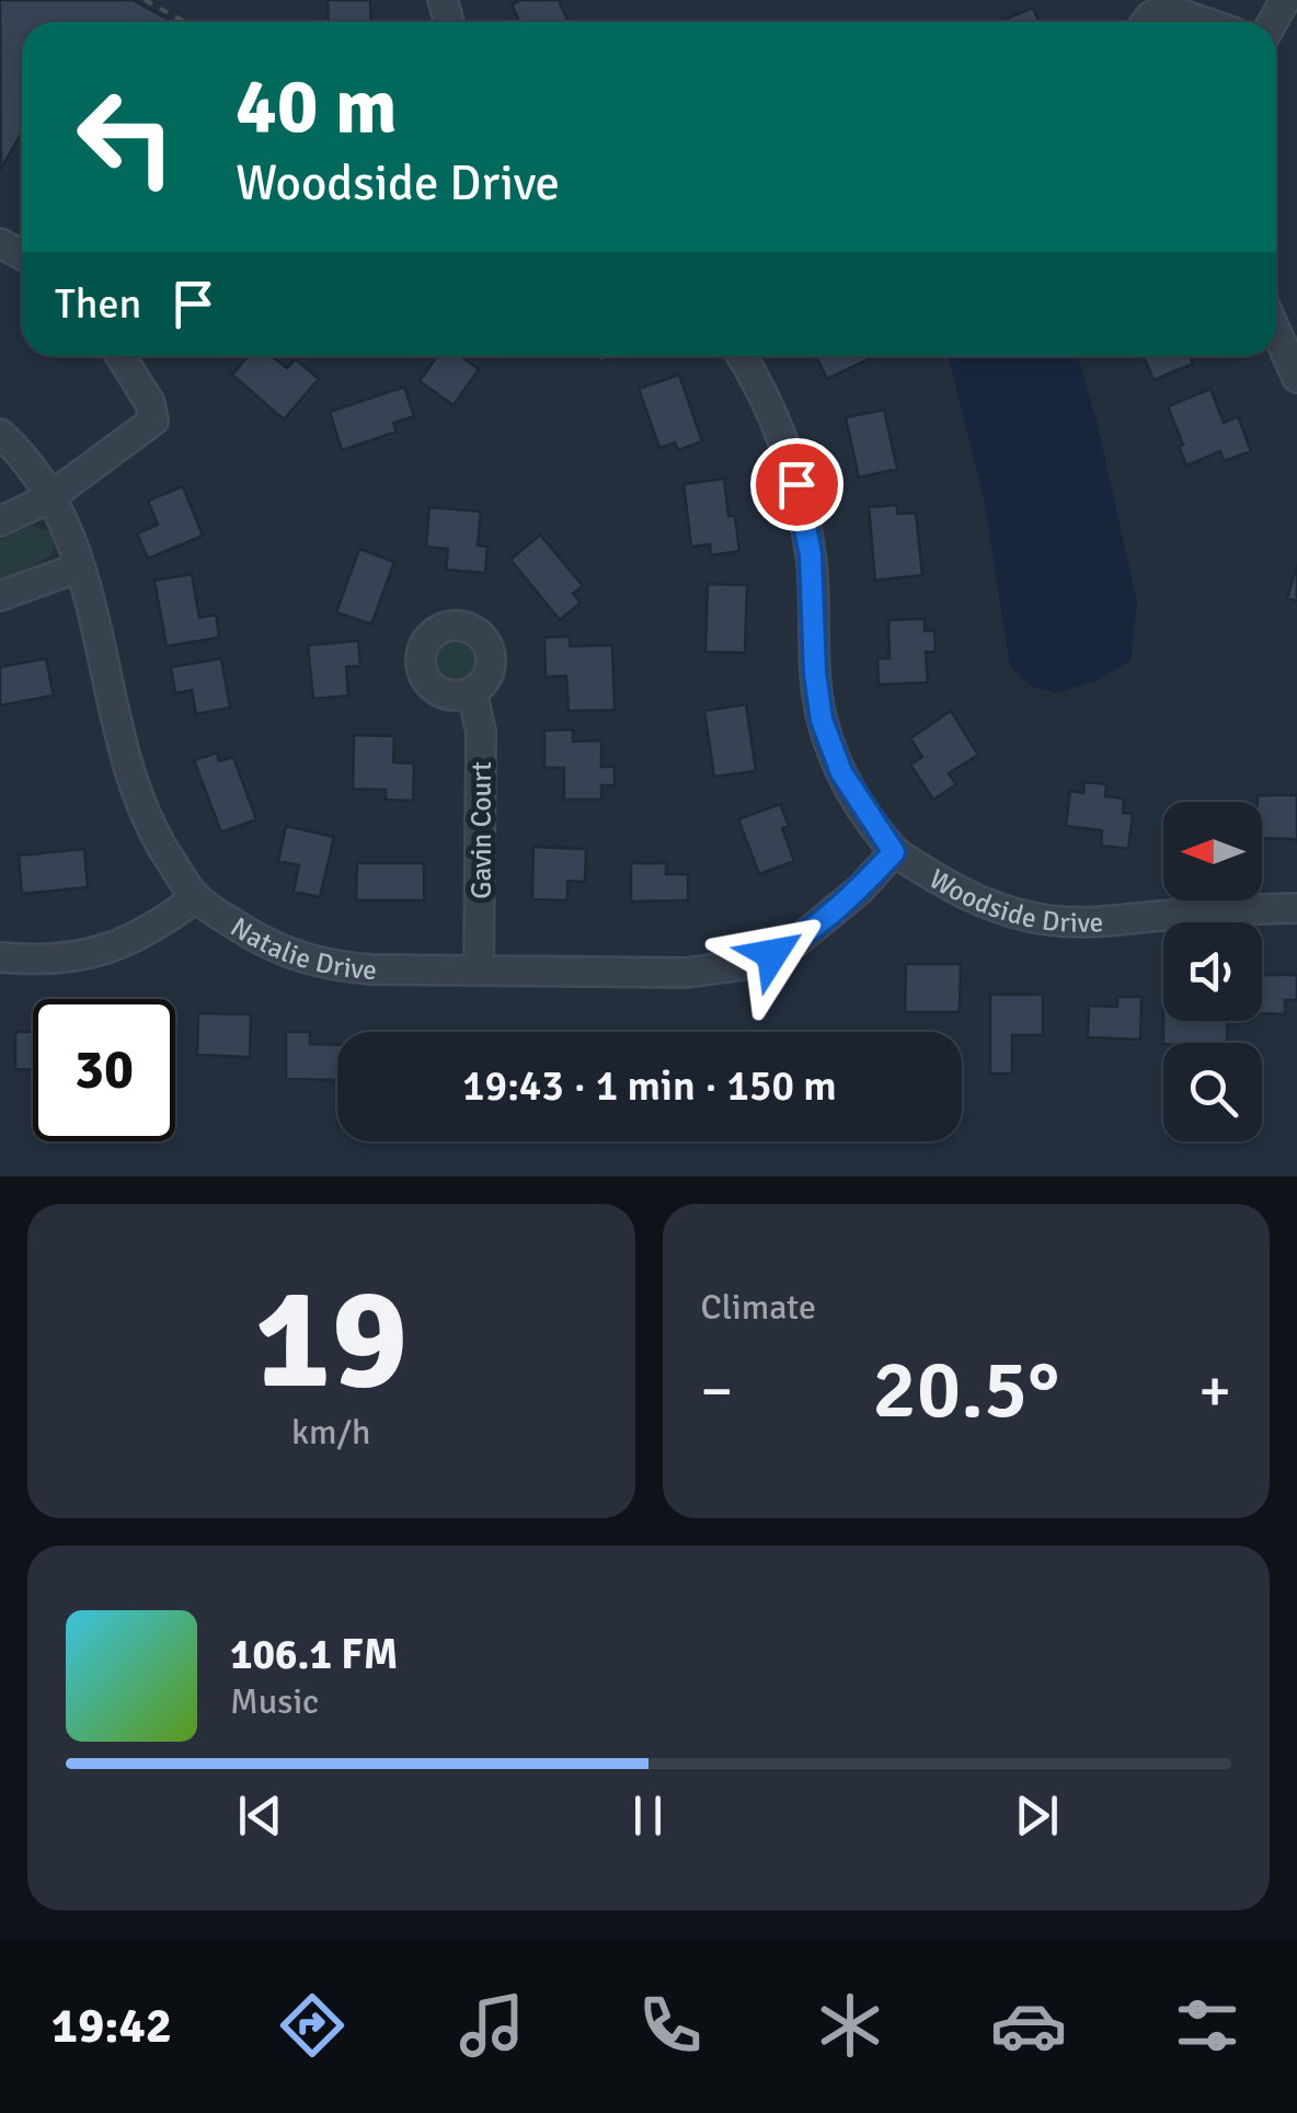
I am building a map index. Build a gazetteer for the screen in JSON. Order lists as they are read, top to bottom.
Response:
{
  "streets": {
    "street": ["Gavin Court", "Woodside Drive", "Natalie Drive"]
  },
  "crossings": [
    ["Gavin Court", "Natalie Drive"],
    ["Woodside Drive", "Natalie Drive"]
  ],
  "north": "left",
  "page": {
    "turn": ["40 m", "Woodside Drive"],
    "then": "Then",
    "limit": "30",
    "trip": "19:43 · 1 min · 150 m",
    "tile": [
      ["19", "km/h"],
      "Climate"
    ],
    "heat": ["−", "20.5°", "+"],
    "song": ["106.1 FM", "Music"],
    "tabs": "19:42"
  }
}
